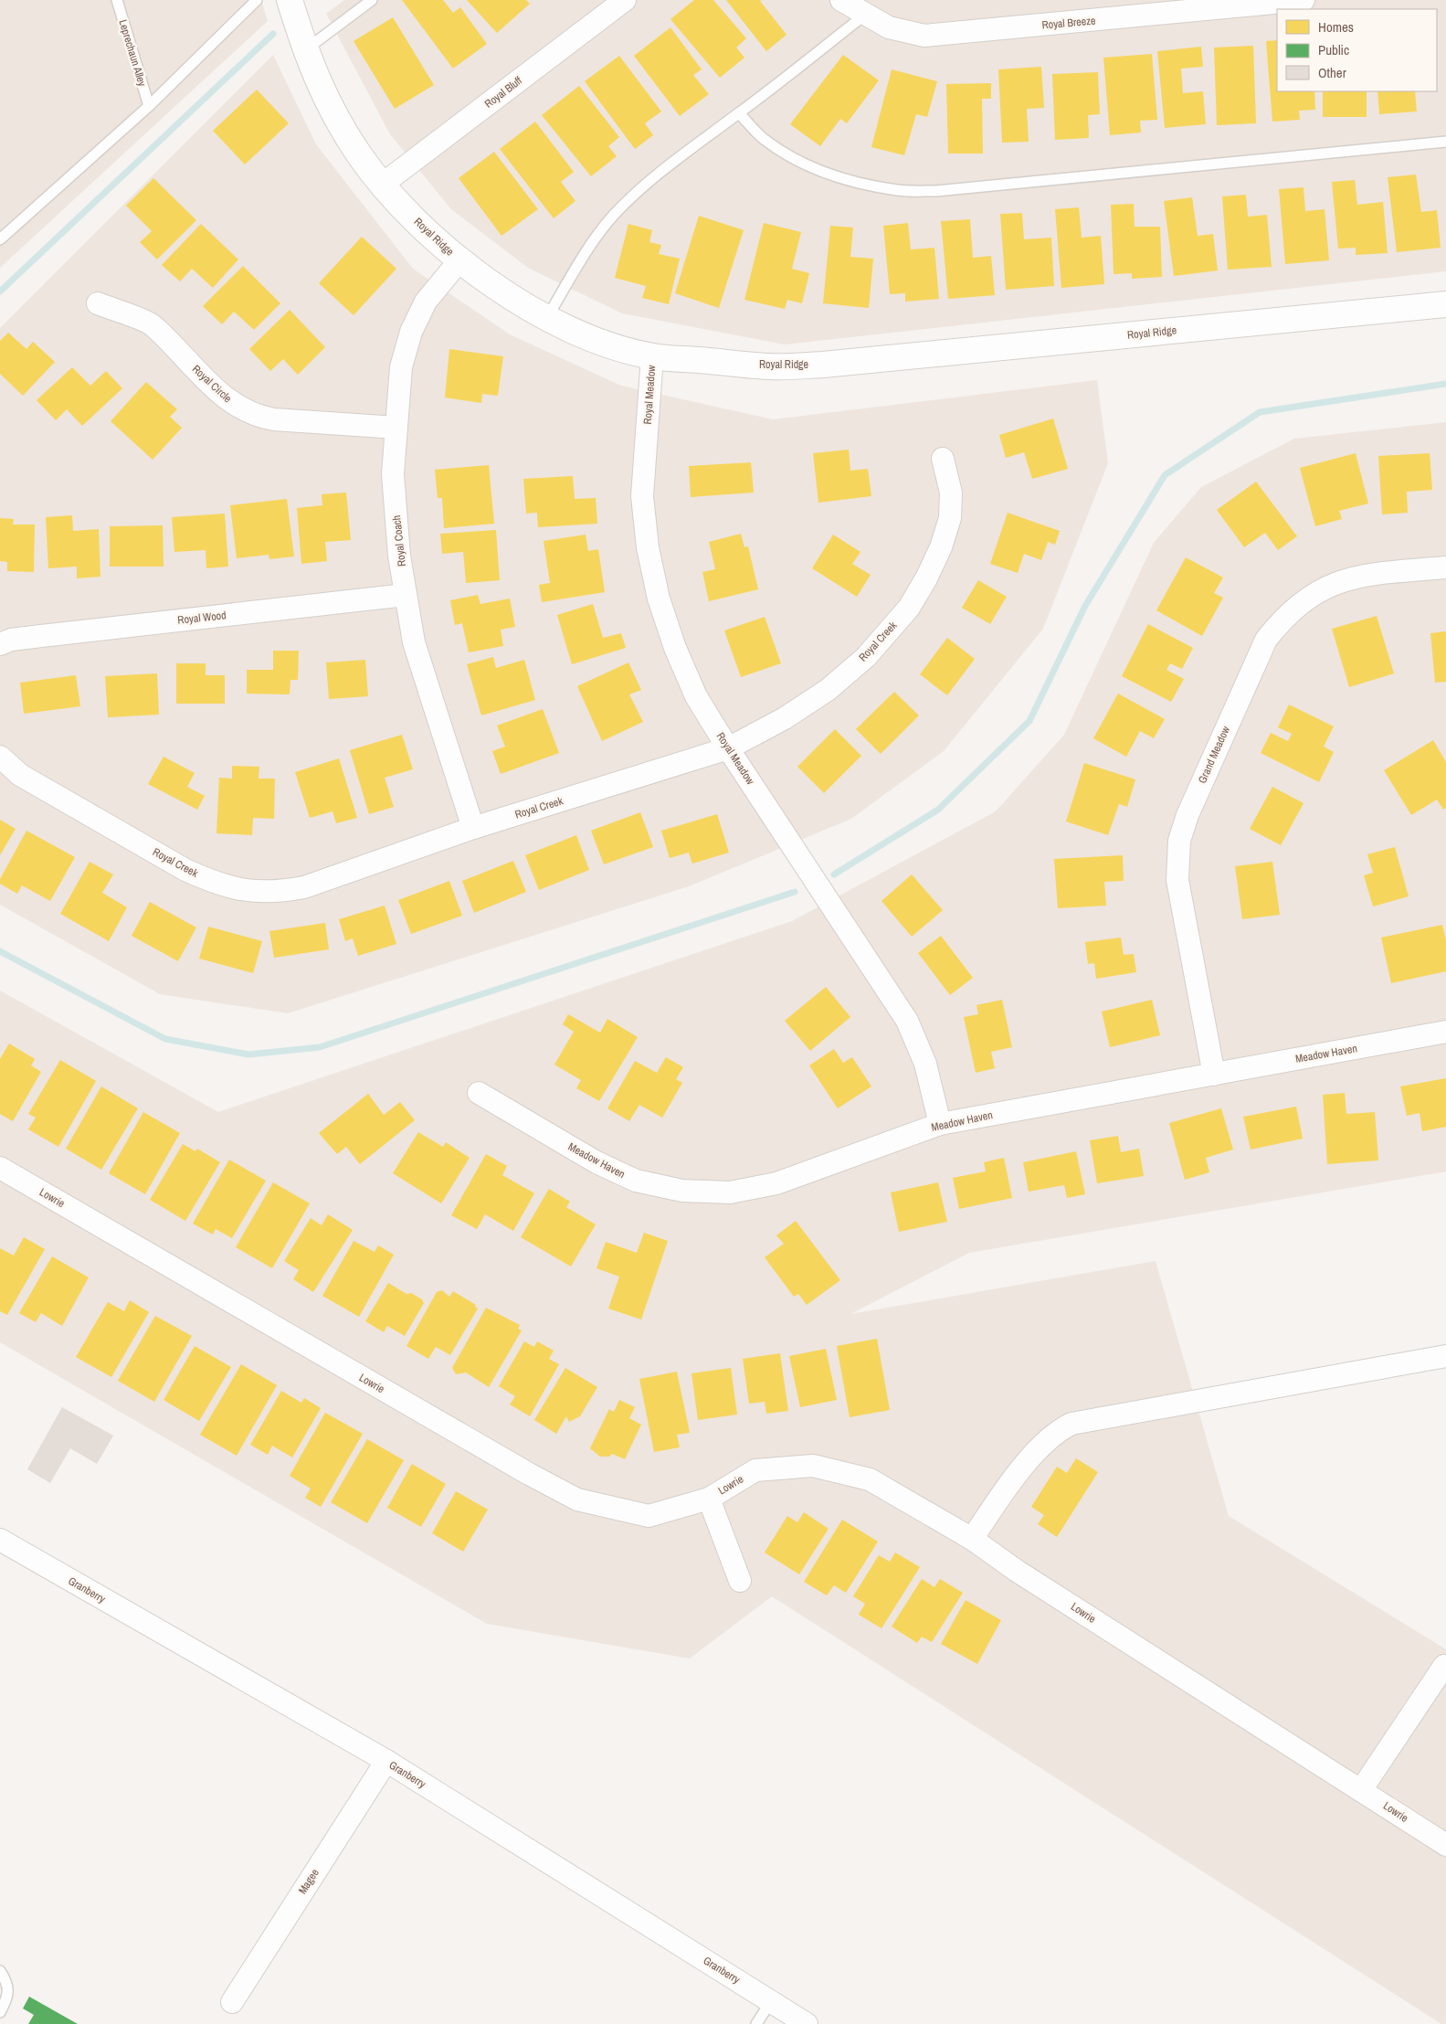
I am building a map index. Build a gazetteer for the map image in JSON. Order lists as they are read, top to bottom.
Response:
{
  "streets": {
    "street": [
      "Royal Breeze",
      "Royal Bluff",
      "Royal Ridge",
      "Royal Circle",
      "Royal Meadow",
      "Royal Coach",
      "Royal Wood",
      "Royal Creek",
      "Grand Meadow",
      "Meadow Haven",
      "Lowrie",
      "Granberry",
      "Magee"
    ],
    "lane": ["Leprechaun Alley"]
  },
  "crossings": [
    ["Royal Bluff", "Royal Ridge"],
    ["Royal Ridge", "Royal Meadow"],
    ["Royal Ridge", "Royal Coach"],
    ["Royal Circle", "Royal Coach"],
    ["Royal Meadow", "Royal Creek"],
    ["Royal Meadow", "Meadow Haven"],
    ["Royal Coach", "Royal Wood"],
    ["Royal Coach", "Royal Creek"],
    ["Grand Meadow", "Meadow Haven"],
    ["Granberry", "Magee"]
  ],
  "legend": ["Homes", "Public", "Other"]
}
